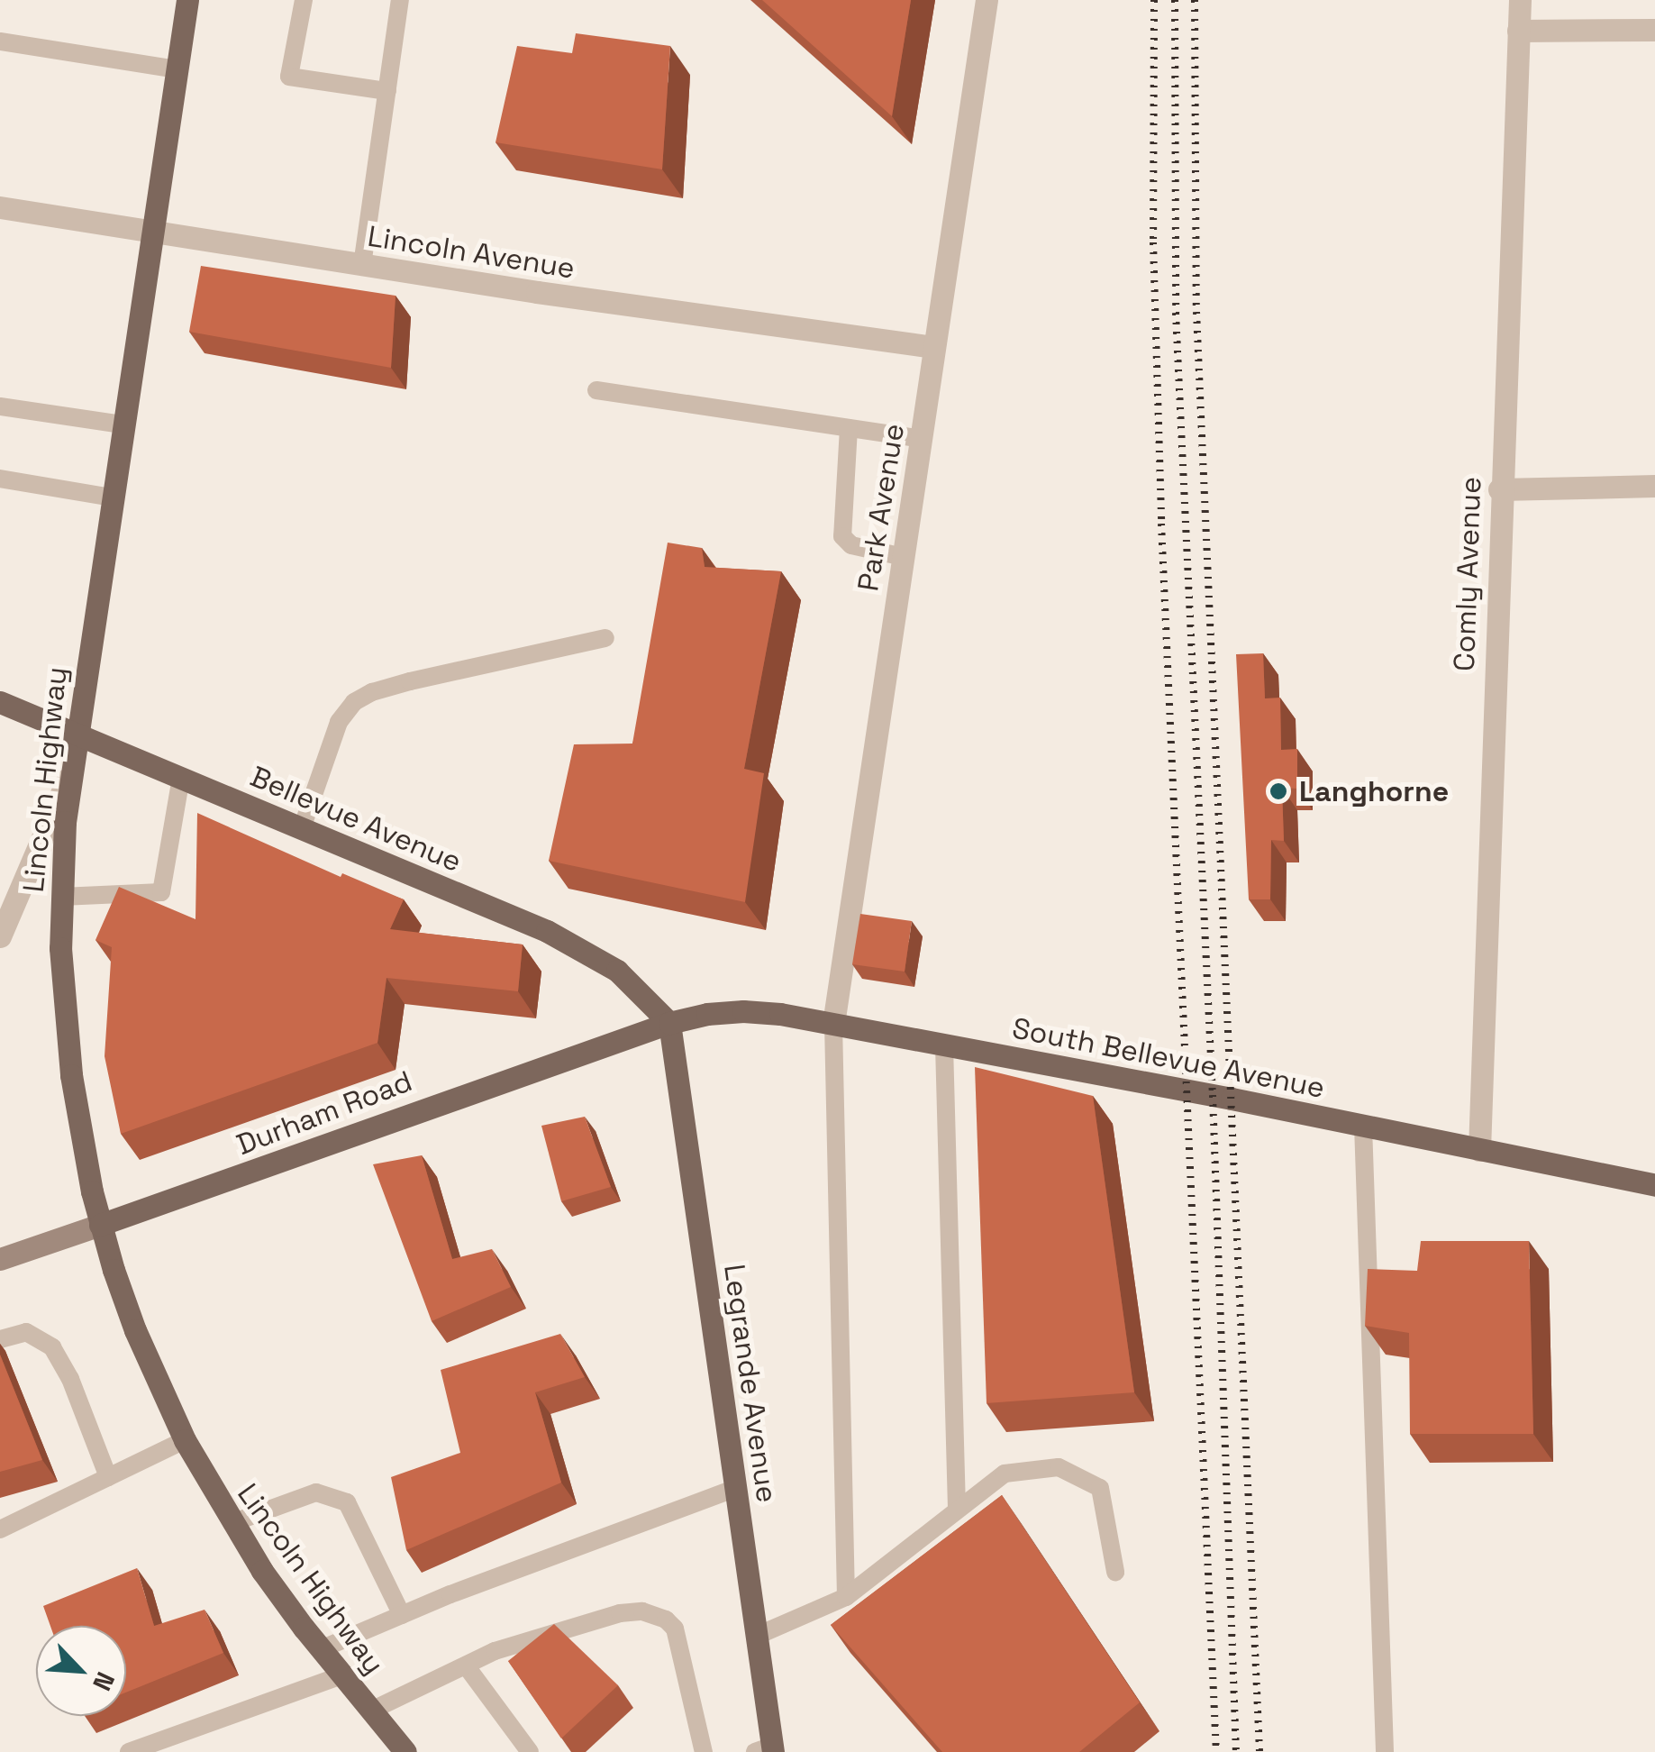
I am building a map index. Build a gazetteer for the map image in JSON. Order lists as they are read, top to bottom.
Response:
{
  "streets": {
    "main road": [
      "Lincoln Highway",
      "Bellevue Avenue",
      "South Bellevue Avenue",
      "Durham Road",
      "Legrande Avenue"
    ],
    "street": ["Lincoln Avenue", "Park Avenue", "Comly Avenue"]
  },
  "crossings": [
    ["Lincoln Avenue", "Park Avenue"],
    ["Lincoln Avenue", "Lincoln Highway"],
    ["Park Avenue", "South Bellevue Avenue"],
    ["Comly Avenue", "South Bellevue Avenue"],
    ["Lincoln Highway", "Bellevue Avenue"],
    ["Lincoln Highway", "Durham Road"],
    ["Bellevue Avenue", "South Bellevue Avenue"],
    ["Bellevue Avenue", "Durham Road"],
    ["Bellevue Avenue", "Legrande Avenue"],
    ["South Bellevue Avenue", "Durham Road"],
    ["South Bellevue Avenue", "Legrande Avenue"],
    ["Durham Road", "Legrande Avenue"]
  ],
  "places": ["Langhorne"],
  "north": "bottom right"
}
